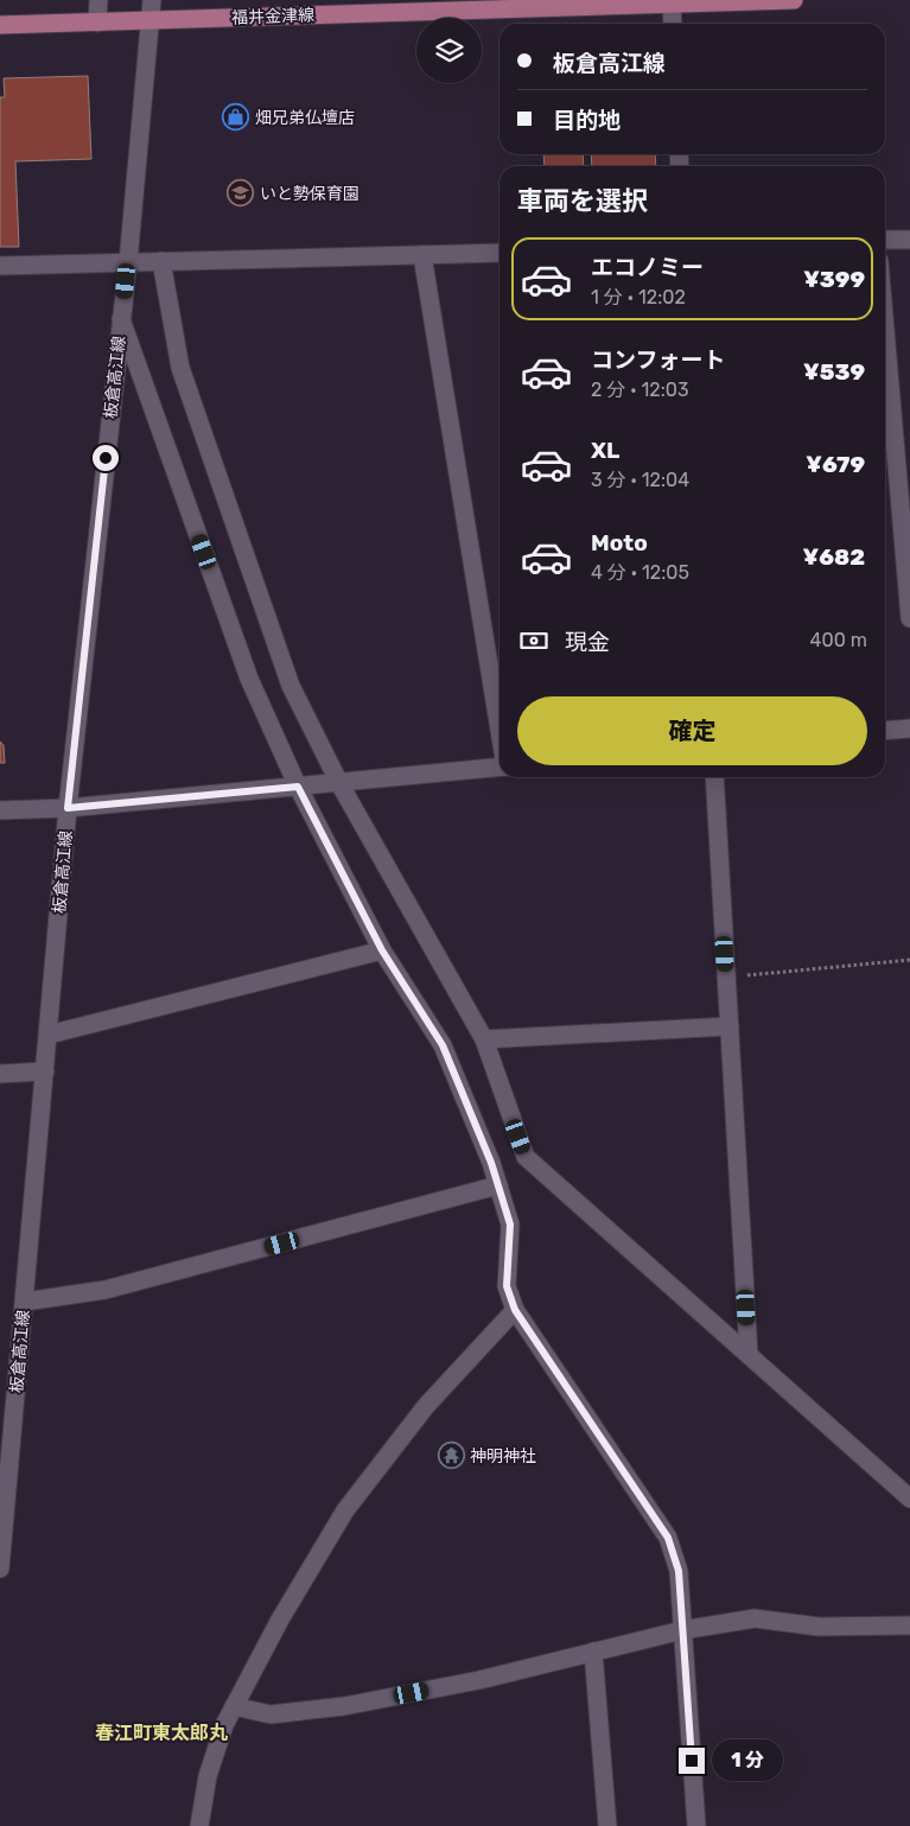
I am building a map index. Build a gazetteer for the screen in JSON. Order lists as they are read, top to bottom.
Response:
{
  "streets": {
    "main road": ["福井金津線"],
    "street": ["板倉高江線"]
  },
  "crossings": [
    ["福井金津線", "板倉高江線"]
  ],
  "districts": ["春江町東太郎丸"],
  "places": {
    "shop": ["畑兄弟仏壇店"],
    "school or university": ["いと勢保育園"],
    "temple": ["神明神社"]
  },
  "page": {
    "banner": ["板倉高江線", "目的地"],
    "heading": "車両を選択",
    "list": [
      {
        "name": "エコノミー",
        "note": "1 分 · 12:02",
        "value": "¥399"
      },
      {
        "name": "コンフォート",
        "note": "2 分 · 12:03",
        "value": "¥539"
      },
      {
        "name": "XL",
        "note": "3 分 · 12:04",
        "value": "¥679"
      },
      {
        "name": "Moto",
        "note": "4 分 · 12:05",
        "value": "¥682"
      }
    ],
    "pay": ["現金", "400 m"],
    "buttons": "確定",
    "bubble": "1 分"
  }
}
